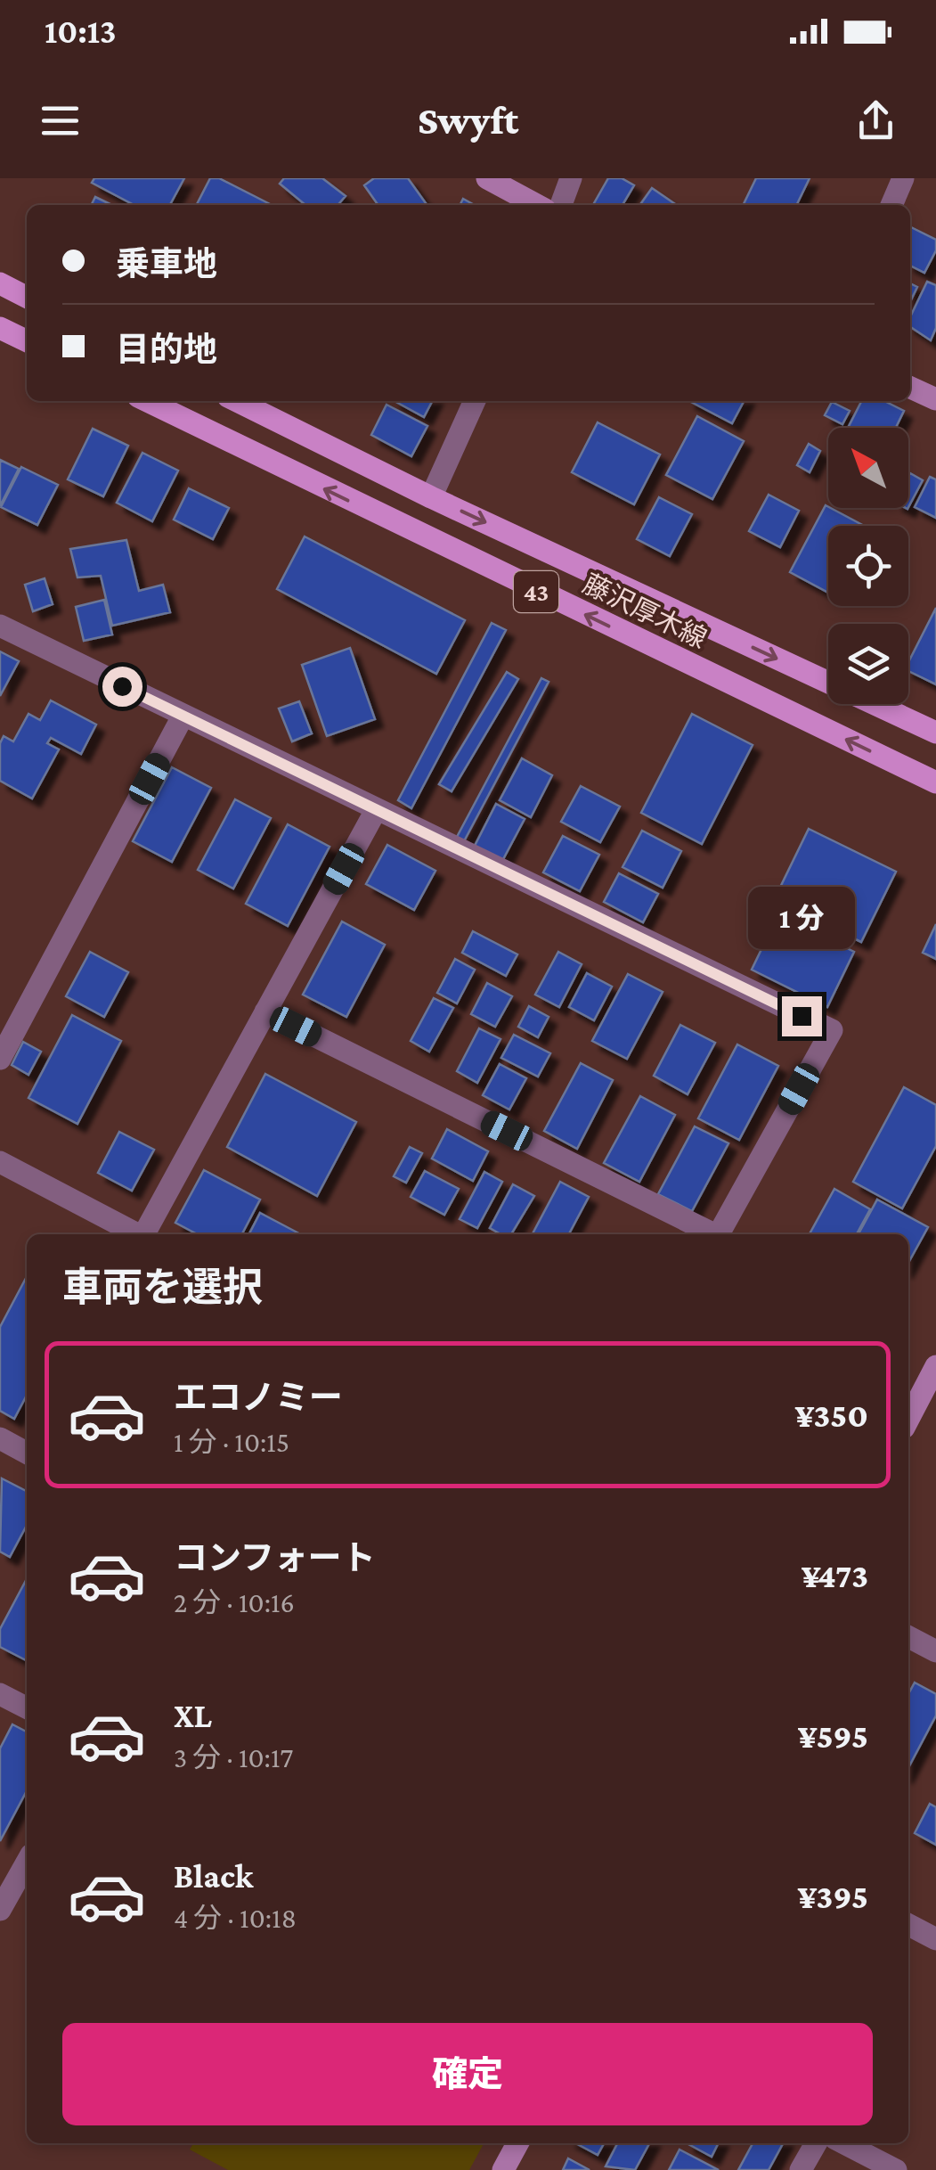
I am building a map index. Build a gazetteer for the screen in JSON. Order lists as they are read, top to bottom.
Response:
{
  "streets": {
    "main road": ["43", "藤沢厚木線"]
  },
  "north": "top left",
  "page": {
    "status": "10:13",
    "header": "Swyft",
    "banner": ["乗車地", "目的地"],
    "bubble": "1 分",
    "heading": "車両を選択",
    "list": [
      {
        "name": "エコノミー",
        "note": "1 分 · 10:15",
        "value": "¥350"
      },
      {
        "name": "コンフォート",
        "note": "2 分 · 10:16",
        "value": "¥473"
      },
      {
        "name": "XL",
        "note": "3 分 · 10:17",
        "value": "¥595"
      },
      {
        "name": "Black",
        "note": "4 分 · 10:18",
        "value": "¥395"
      }
    ],
    "buttons": "確定"
  }
}
